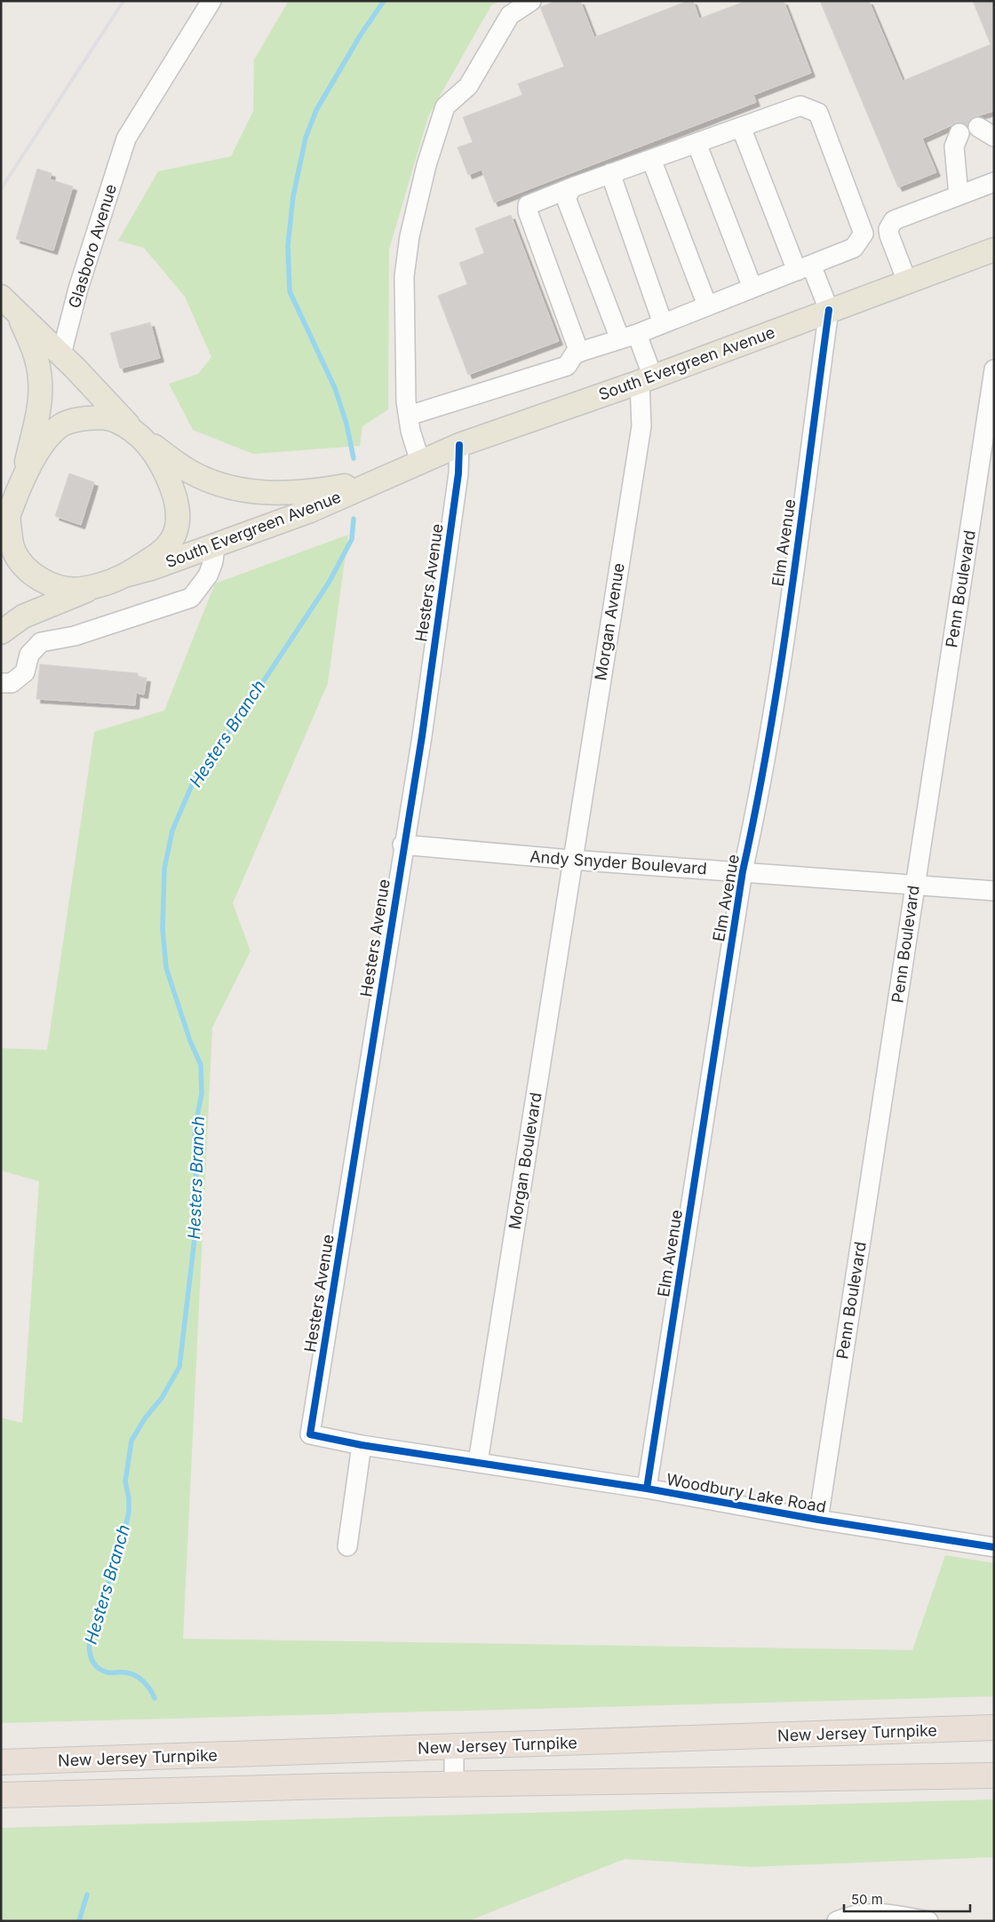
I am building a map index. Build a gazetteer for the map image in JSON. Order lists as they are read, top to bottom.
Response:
{
  "streets": {
    "highway": ["New Jersey Turnpike"],
    "main road": ["South Evergreen Avenue"],
    "street": [
      "Glasboro Avenue",
      "Elm Avenue",
      "Hesters Avenue",
      "Penn Boulevard",
      "Morgan Avenue",
      "Andy Snyder Boulevard",
      "Morgan Boulevard",
      "Woodbury Lake Road"
    ]
  },
  "crossings": [
    ["Glasboro Avenue", "South Evergreen Avenue"],
    ["South Evergreen Avenue", "Elm Avenue"],
    ["South Evergreen Avenue", "Hesters Avenue"],
    ["South Evergreen Avenue", "Morgan Avenue"],
    ["Elm Avenue", "Andy Snyder Boulevard"],
    ["Elm Avenue", "Woodbury Lake Road"],
    ["Hesters Avenue", "Andy Snyder Boulevard"],
    ["Hesters Avenue", "Woodbury Lake Road"],
    ["Penn Boulevard", "Andy Snyder Boulevard"],
    ["Penn Boulevard", "Woodbury Lake Road"],
    ["Morgan Avenue", "Andy Snyder Boulevard"],
    ["Morgan Avenue", "Morgan Boulevard"],
    ["Andy Snyder Boulevard", "Morgan Boulevard"],
    ["Morgan Boulevard", "Woodbury Lake Road"]
  ],
  "water": ["Hesters Branch"],
  "scale_bar": "50 m"
}
